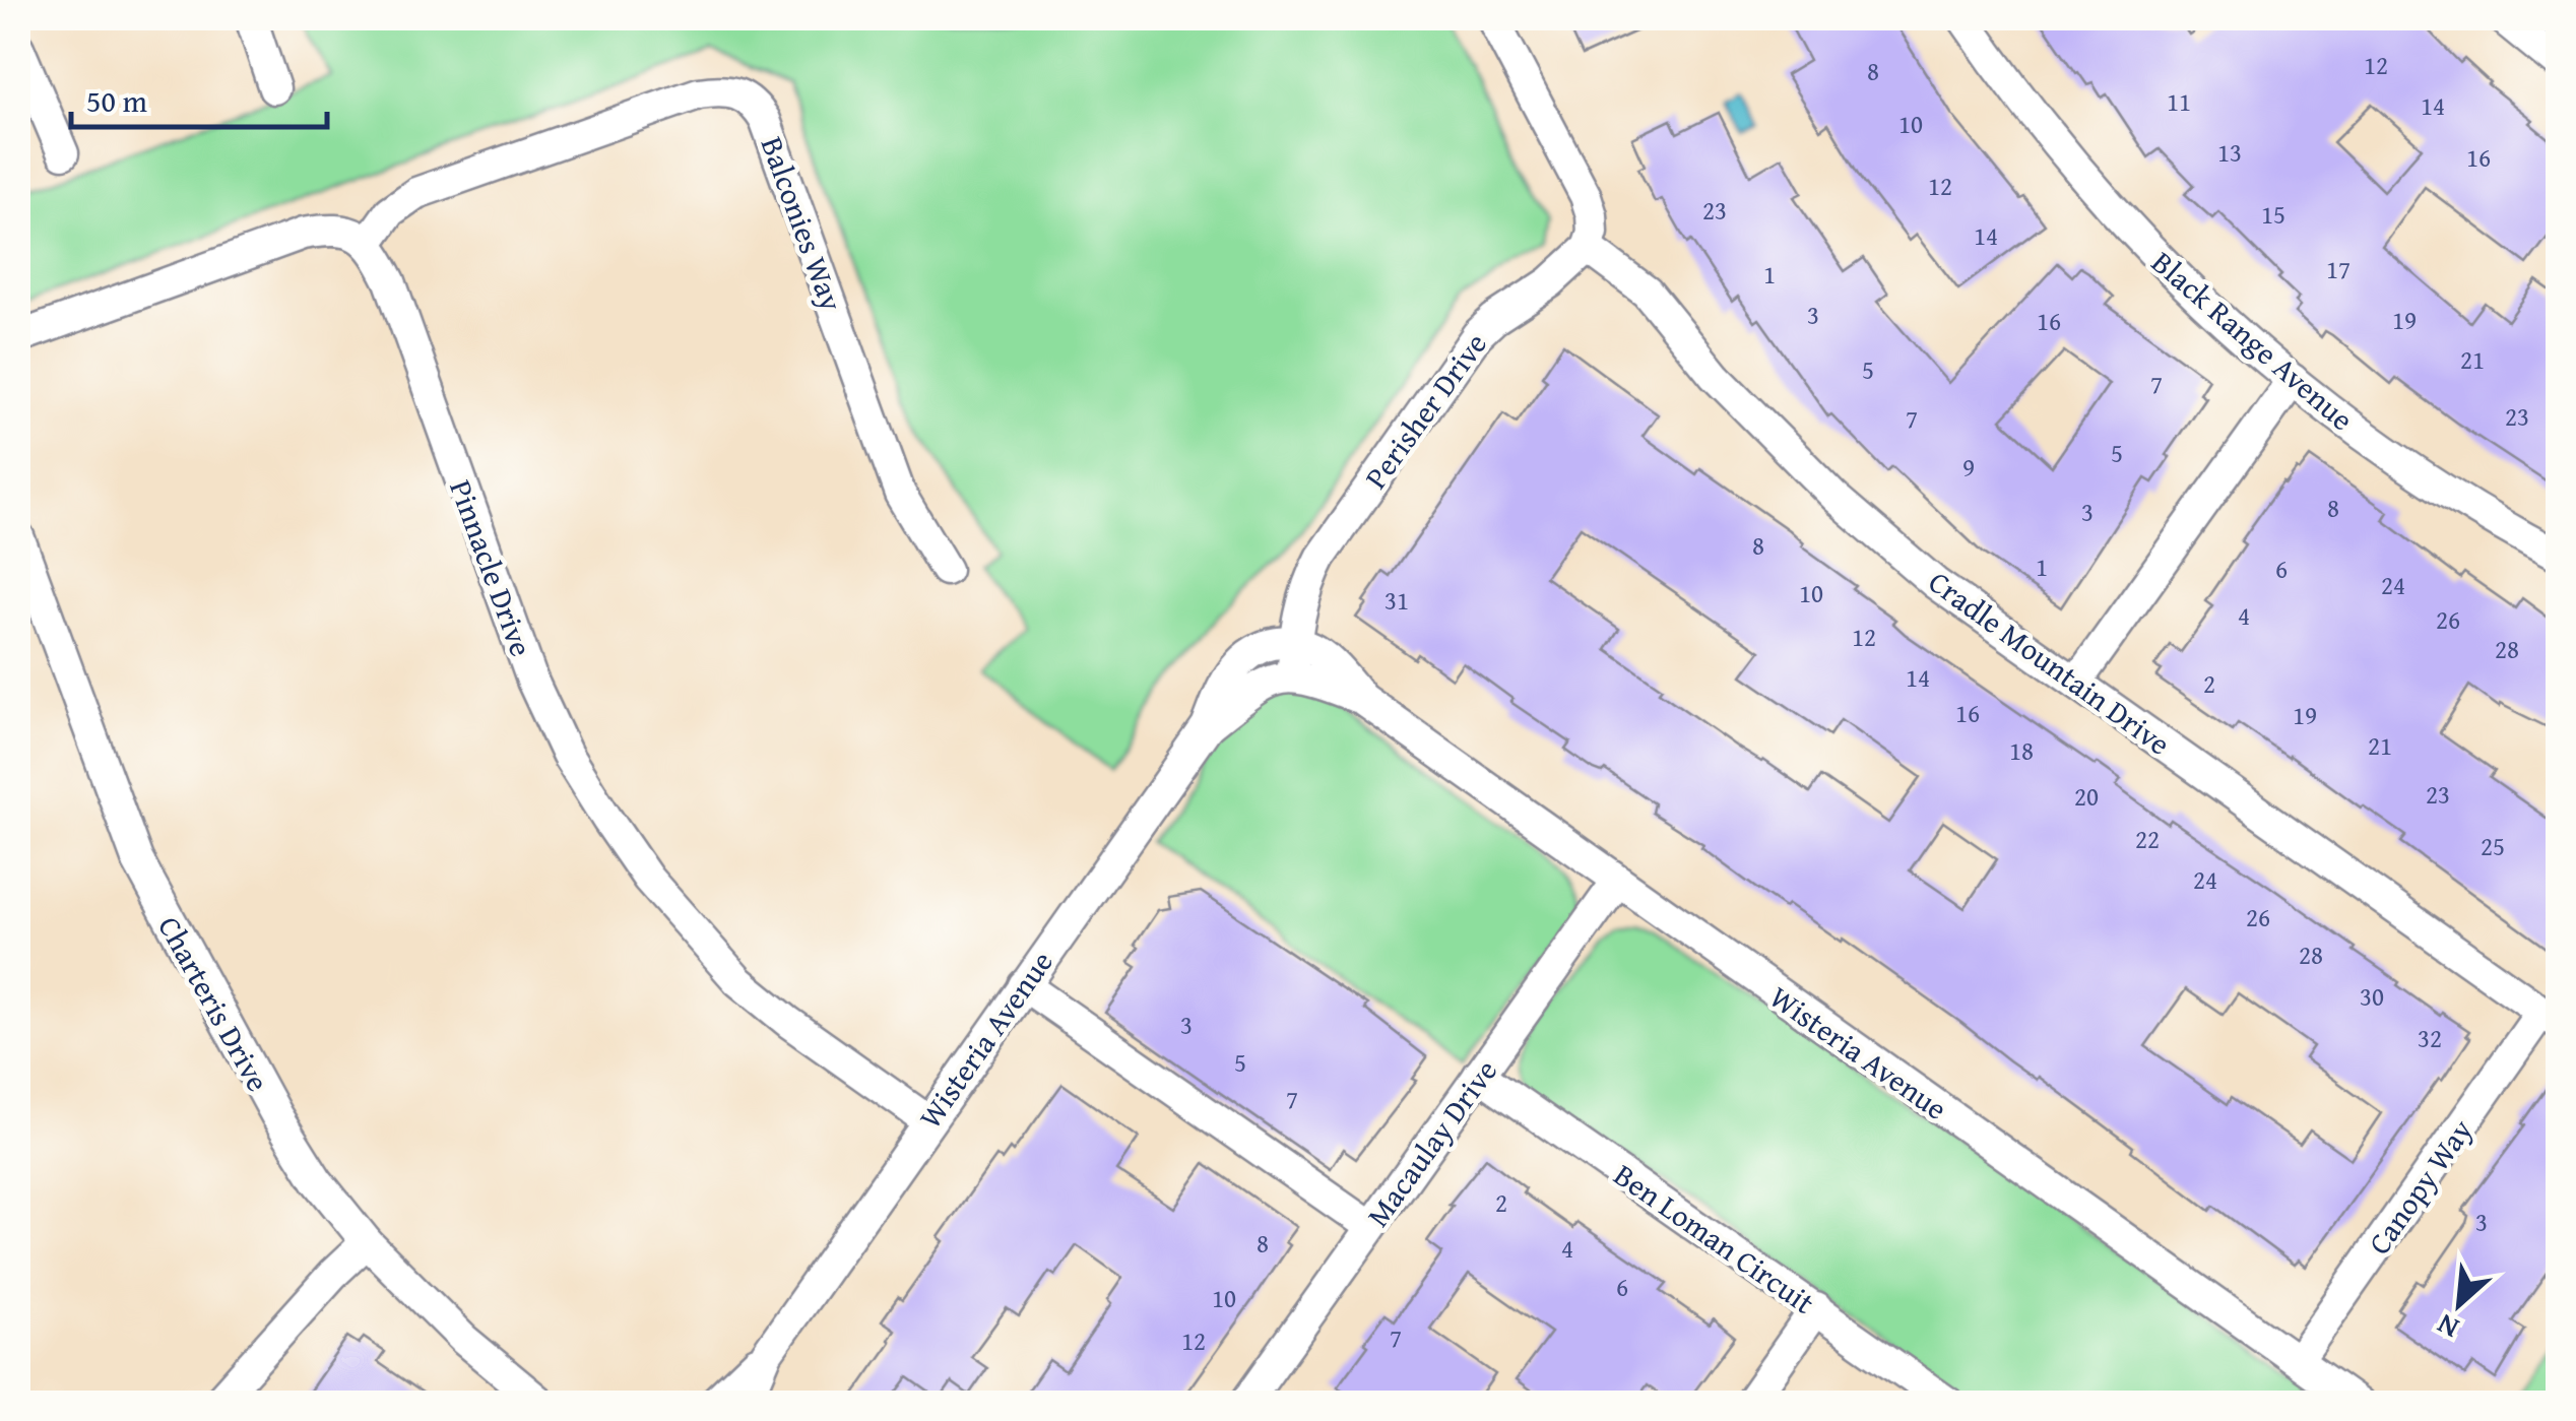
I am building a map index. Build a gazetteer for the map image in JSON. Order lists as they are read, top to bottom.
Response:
{
  "streets": {
    "street": [
      "Balconies Way",
      "Black Range Avenue",
      "Perisher Drive",
      "Pinnacle Drive",
      "Cradle Mountain Drive",
      "Charteris Drive",
      "Wisteria Avenue",
      "Macaulay Drive",
      "Canopy Way",
      "Ben Loman Circuit"
    ]
  },
  "crossings": [
    ["Balconies Way", "Pinnacle Drive"],
    ["Perisher Drive", "Cradle Mountain Drive"],
    ["Perisher Drive", "Wisteria Avenue"],
    ["Pinnacle Drive", "Wisteria Avenue"],
    ["Cradle Mountain Drive", "Canopy Way"],
    ["Wisteria Avenue", "Macaulay Drive"],
    ["Wisteria Avenue", "Canopy Way"],
    ["Macaulay Drive", "Ben Loman Circuit"]
  ],
  "house_numbers": [
    "12",
    "8",
    "11",
    "14",
    "10",
    "13",
    "16",
    "12",
    "23",
    "15",
    "14",
    "17",
    "1",
    "3",
    "19",
    "16",
    "21",
    "5",
    "7",
    "23",
    "7",
    "5",
    "9",
    "8",
    "3",
    "8",
    "1",
    "6",
    "24",
    "10",
    "31",
    "4",
    "26",
    "12",
    "28",
    "14",
    "2",
    "16",
    "19",
    "21",
    "18",
    "23",
    "20",
    "22",
    "25",
    "24",
    "26",
    "28",
    "30",
    "3",
    "32",
    "5",
    "7",
    "2",
    "3",
    "8",
    "4",
    "6",
    "10",
    "7",
    "12"
  ],
  "scale_bar": "50 m",
  "north": "bottom left"
}
